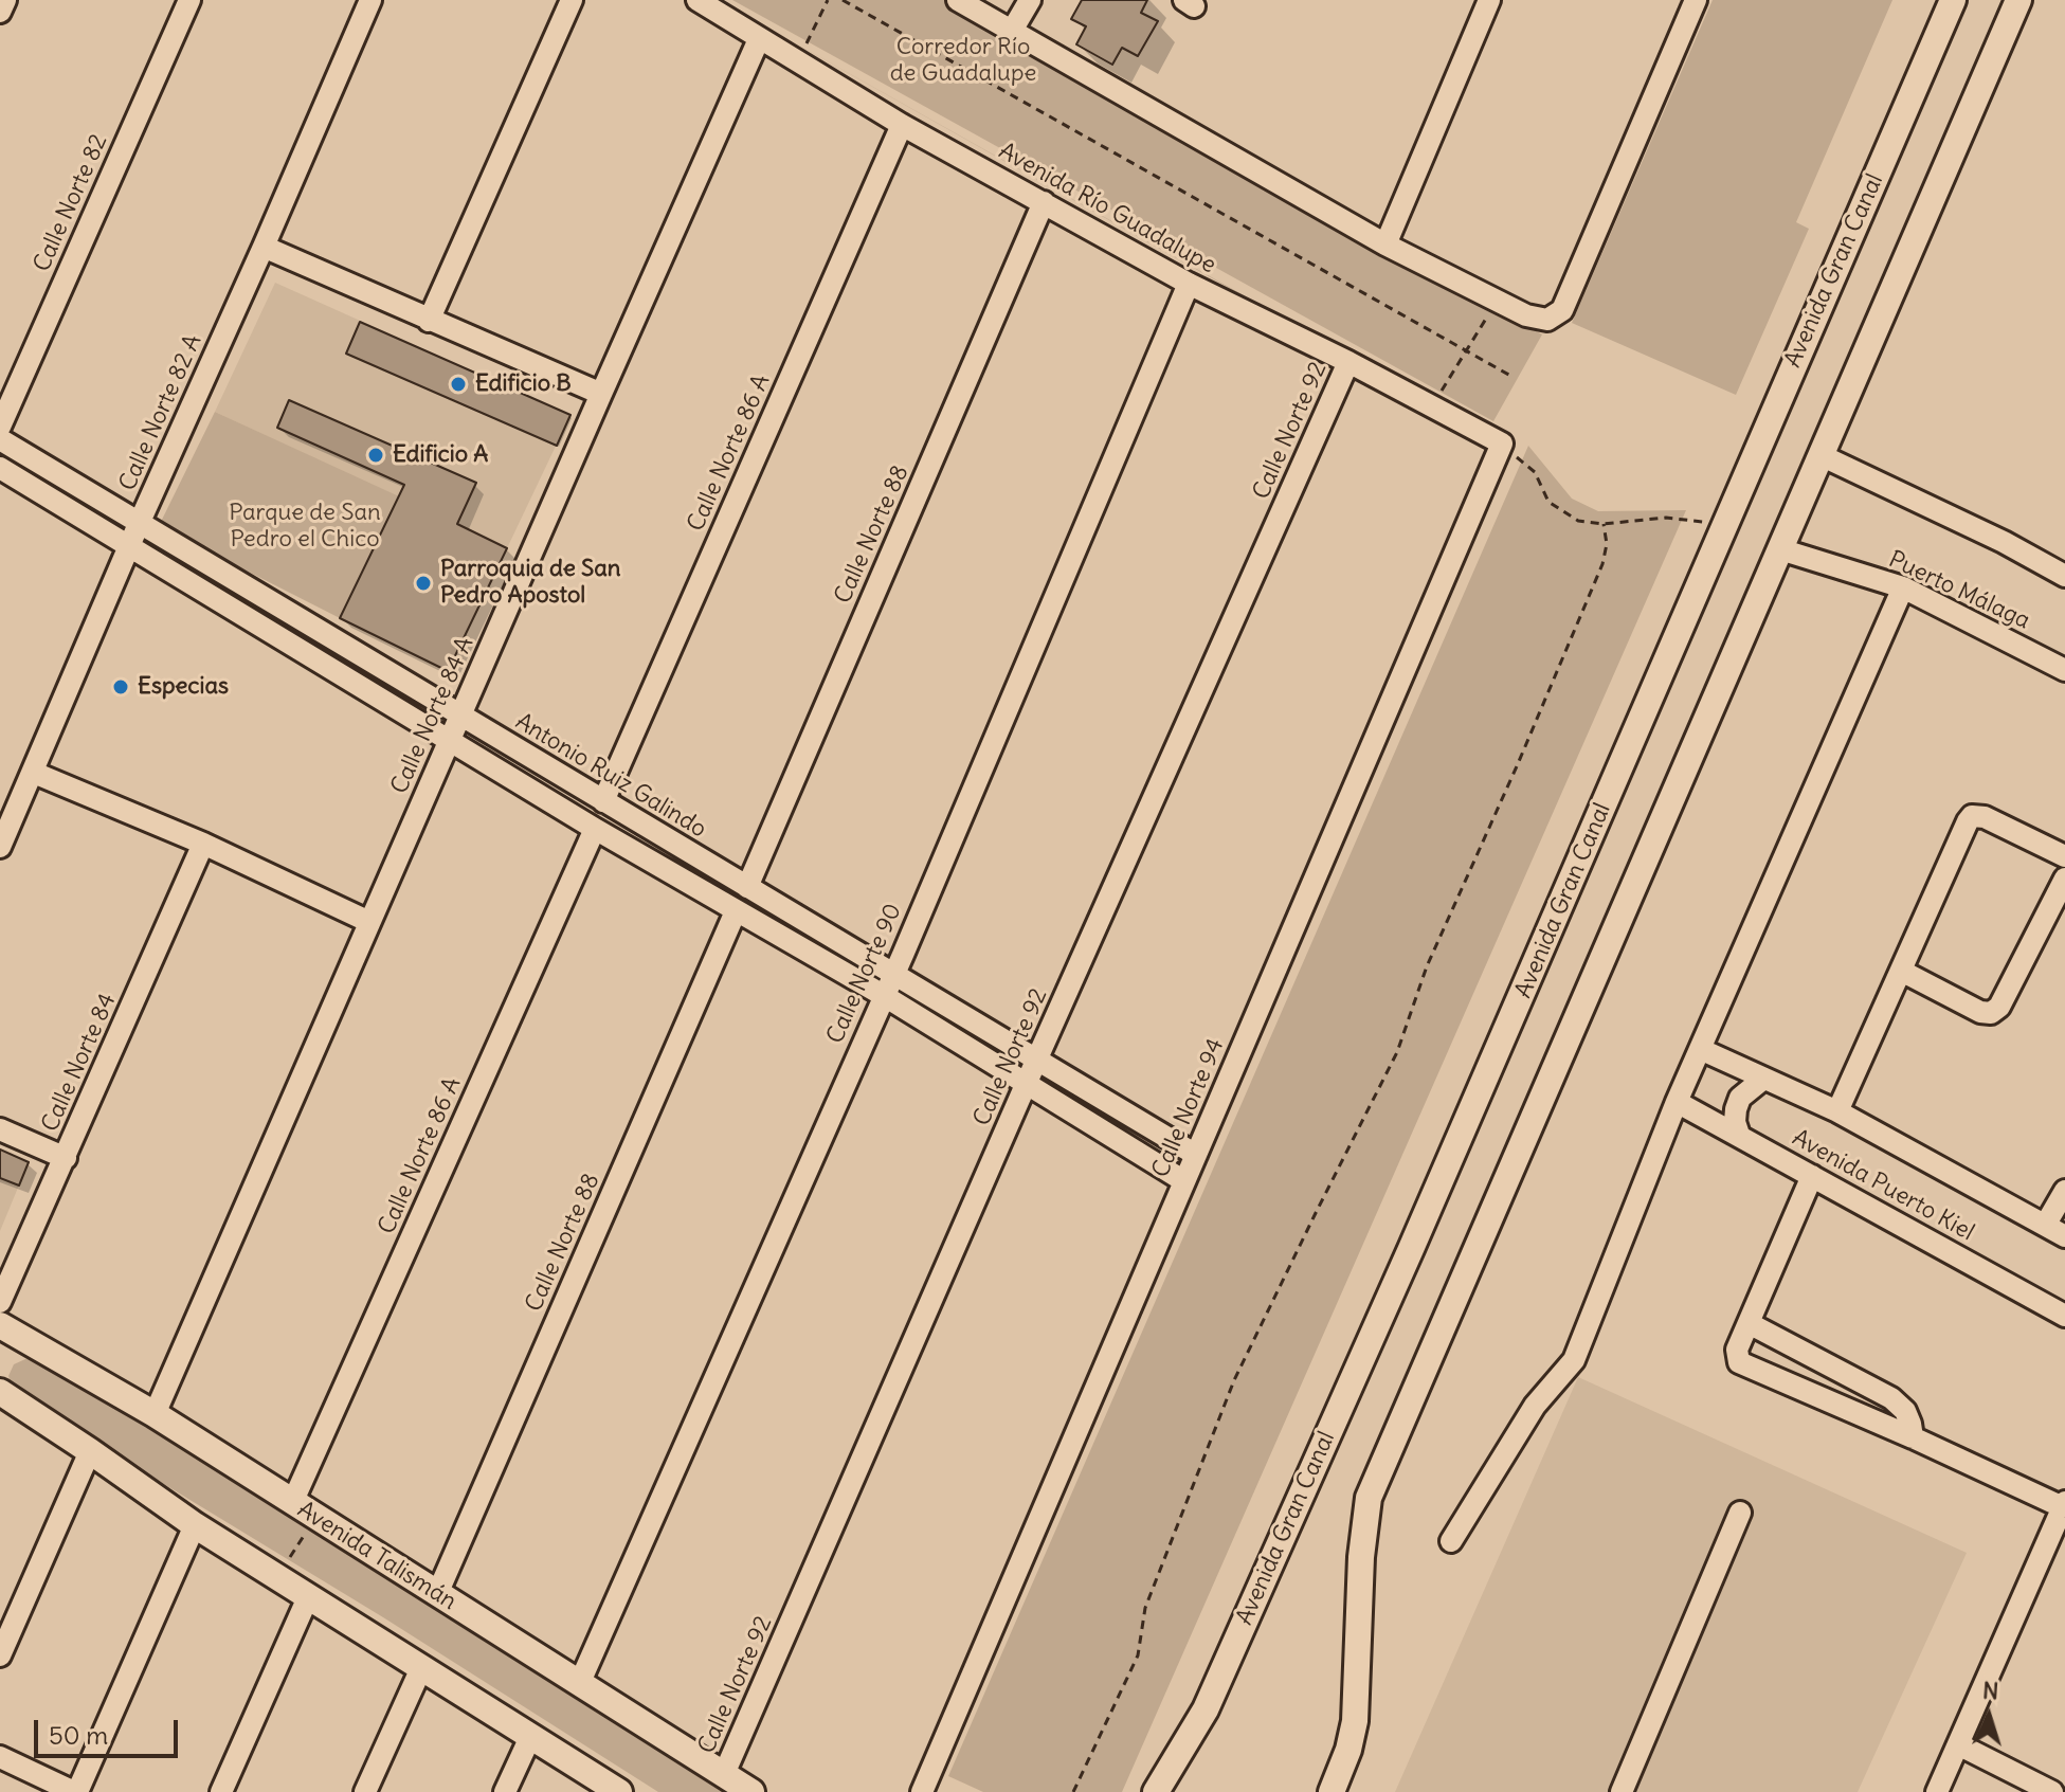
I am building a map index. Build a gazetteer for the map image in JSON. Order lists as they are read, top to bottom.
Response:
{
  "streets": {
    "main road": ["Avenida Gran Canal", "Avenida Talismán"],
    "street": [
      "Calle Norte 82",
      "Avenida Río Guadalupe",
      "Calle Norte 82 A",
      "Calle Norte 92",
      "Calle Norte 86 A",
      "Calle Norte 88",
      "Puerto Málaga",
      "Calle Norte 84 A",
      "Antonio Ruiz Galindo",
      "Calle Norte 90",
      "Calle Norte 84",
      "Calle Norte 94",
      "Avenida Puerto Kiel"
    ]
  },
  "crossings": [
    ["Avenida Río Guadalupe", "Calle Norte 92"],
    ["Avenida Río Guadalupe", "Calle Norte 86 A"],
    ["Avenida Río Guadalupe", "Calle Norte 88"],
    ["Avenida Río Guadalupe", "Calle Norte 84 A"],
    ["Avenida Río Guadalupe", "Calle Norte 90"],
    ["Avenida Río Guadalupe", "Calle Norte 94"],
    ["Calle Norte 82 A", "Antonio Ruiz Galindo"],
    ["Calle Norte 92", "Antonio Ruiz Galindo"],
    ["Calle Norte 92", "Avenida Talismán"],
    ["Calle Norte 86 A", "Antonio Ruiz Galindo"],
    ["Calle Norte 86 A", "Avenida Talismán"],
    ["Calle Norte 88", "Antonio Ruiz Galindo"],
    ["Calle Norte 88", "Avenida Talismán"],
    ["Calle Norte 84 A", "Antonio Ruiz Galindo"],
    ["Calle Norte 84 A", "Avenida Talismán"],
    ["Antonio Ruiz Galindo", "Calle Norte 90"],
    ["Antonio Ruiz Galindo", "Calle Norte 94"],
    ["Calle Norte 90", "Avenida Talismán"]
  ],
  "parks": ["Corredor Río de Guadalupe", "Parque de San Pedro el Chico"],
  "places": [
    "Edificio B",
    "Edificio A",
    "Parroquia de San Pedro Apostol",
    "Especias"
  ],
  "scale_bar": "50 m",
  "north": "top"
}
